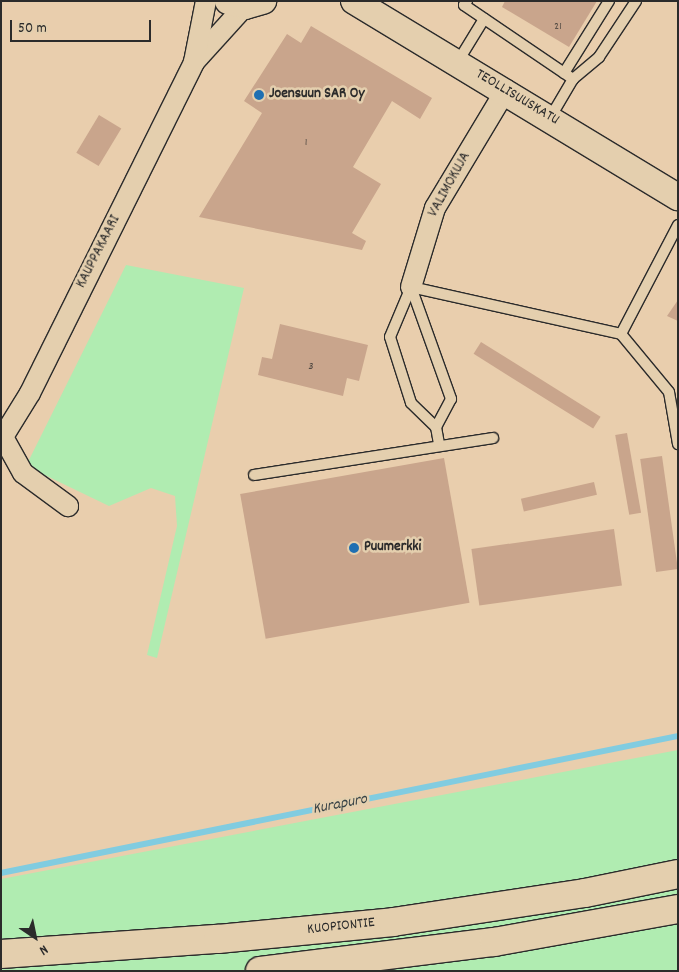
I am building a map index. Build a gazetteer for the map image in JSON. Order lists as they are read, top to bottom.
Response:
{
  "streets": {
    "highway": ["KUOPIONTIE"],
    "street": ["TEOLLISUUSKATU", "VALIMOKUJA", "KAUPPAKAARI"]
  },
  "crossings": [
    ["TEOLLISUUSKATU", "VALIMOKUJA"]
  ],
  "water": ["Kurapuro"],
  "places": ["Joensuun SAR Oy", "Puumerkki"],
  "house_numbers": ["21", "1", "3"],
  "scale_bar": "50 m",
  "north": "bottom right"
}
